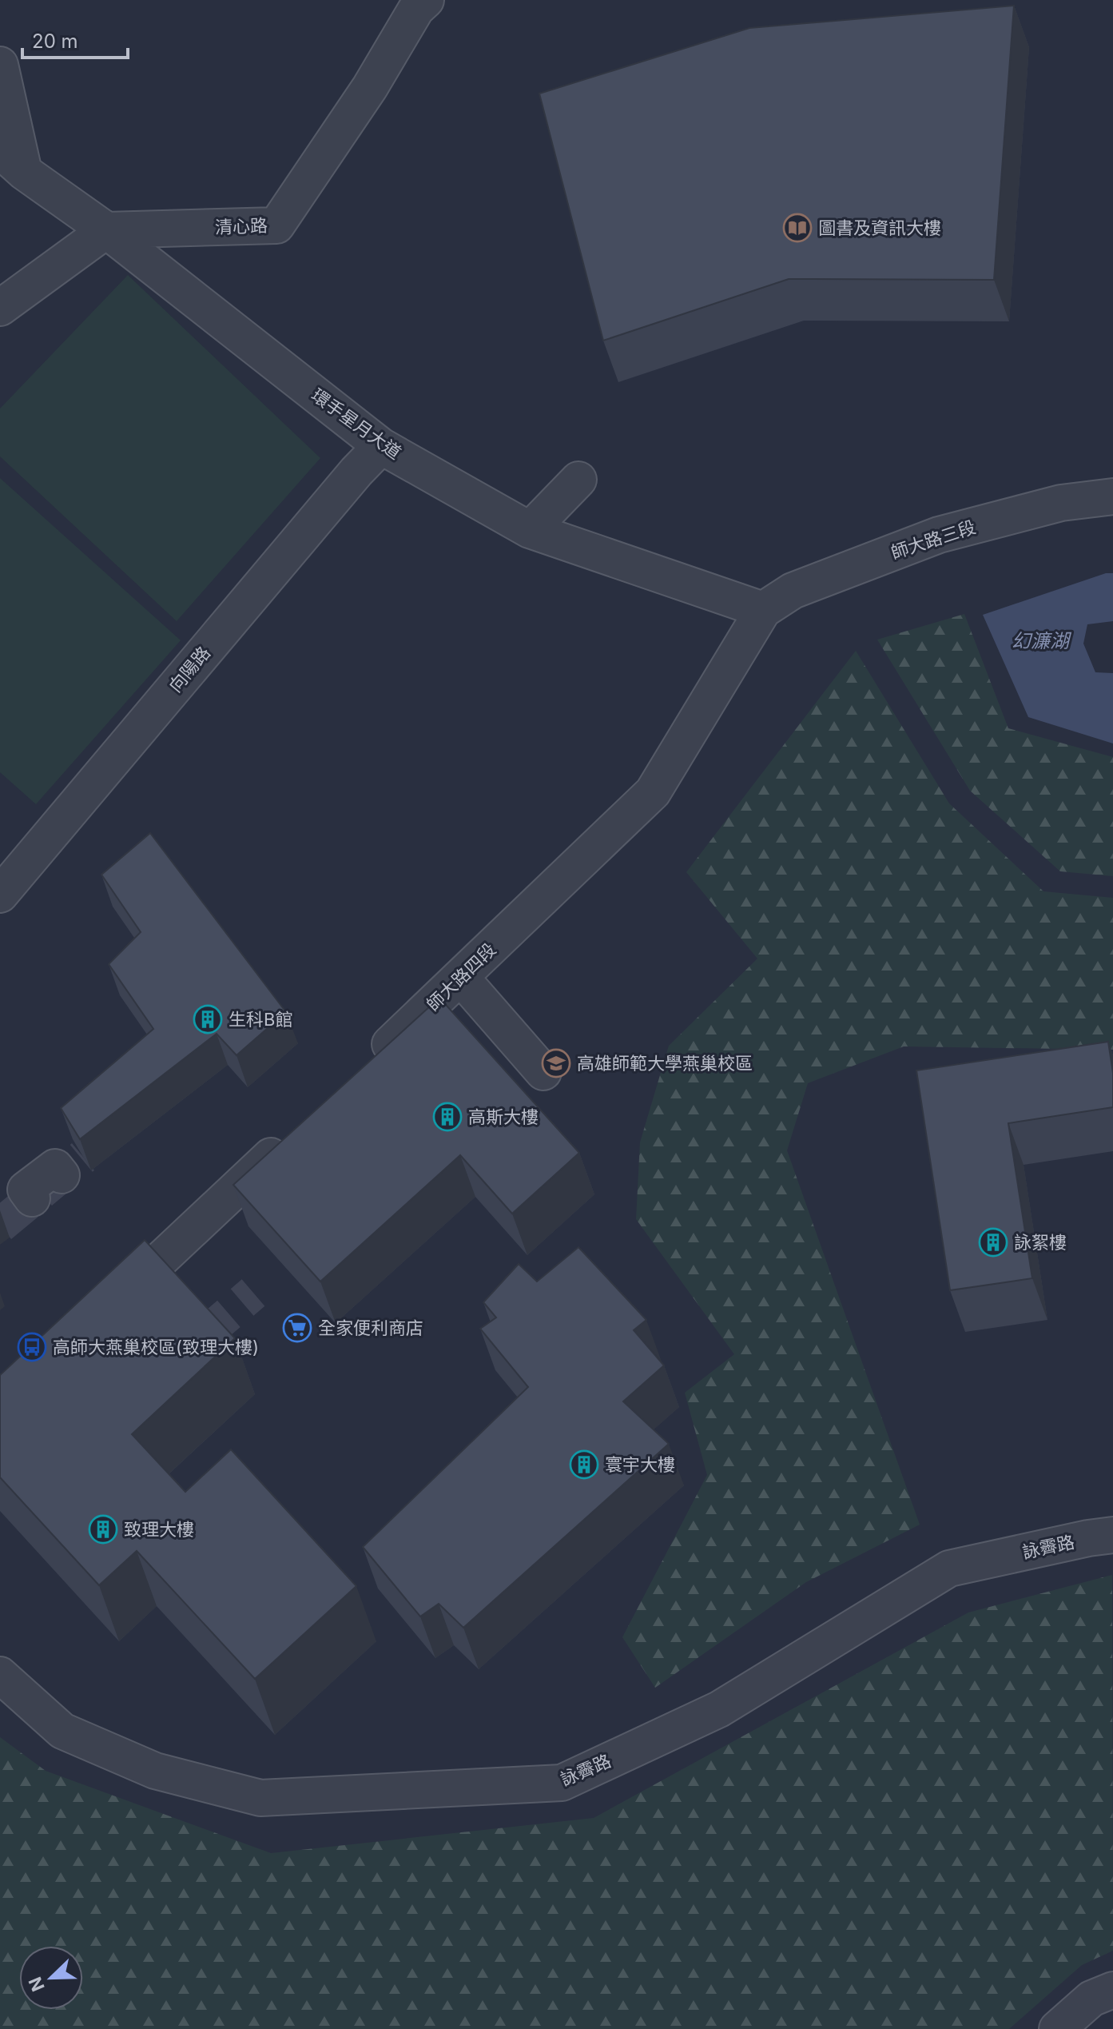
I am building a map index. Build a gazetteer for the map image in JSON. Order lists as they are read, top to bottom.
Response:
{
  "streets": {
    "street": [
      "清心路",
      "環手星月大道",
      "師大路三段",
      "向陽路",
      "師大路四段",
      "詠霽路"
    ]
  },
  "crossings": [
    ["清心路", "環手星月大道"],
    ["環手星月大道", "師大路三段"],
    ["環手星月大道", "向陽路"],
    ["環手星月大道", "師大路四段"],
    ["師大路三段", "師大路四段"]
  ],
  "water": ["幻濂湖"],
  "places": {
    "library": ["圖書及資訊大樓"],
    "building": [
      "生科B館",
      "高斯大樓",
      "詠絮樓",
      "寰宇大樓",
      "致理大樓"
    ],
    "school or university": ["高雄師範大學燕巢校區"],
    "supermarket": ["全家便利商店"],
    "bus stop": ["高師大燕巢校區(致理大樓)"]
  },
  "scale_bar": "20 m",
  "north": "bottom left"
}
